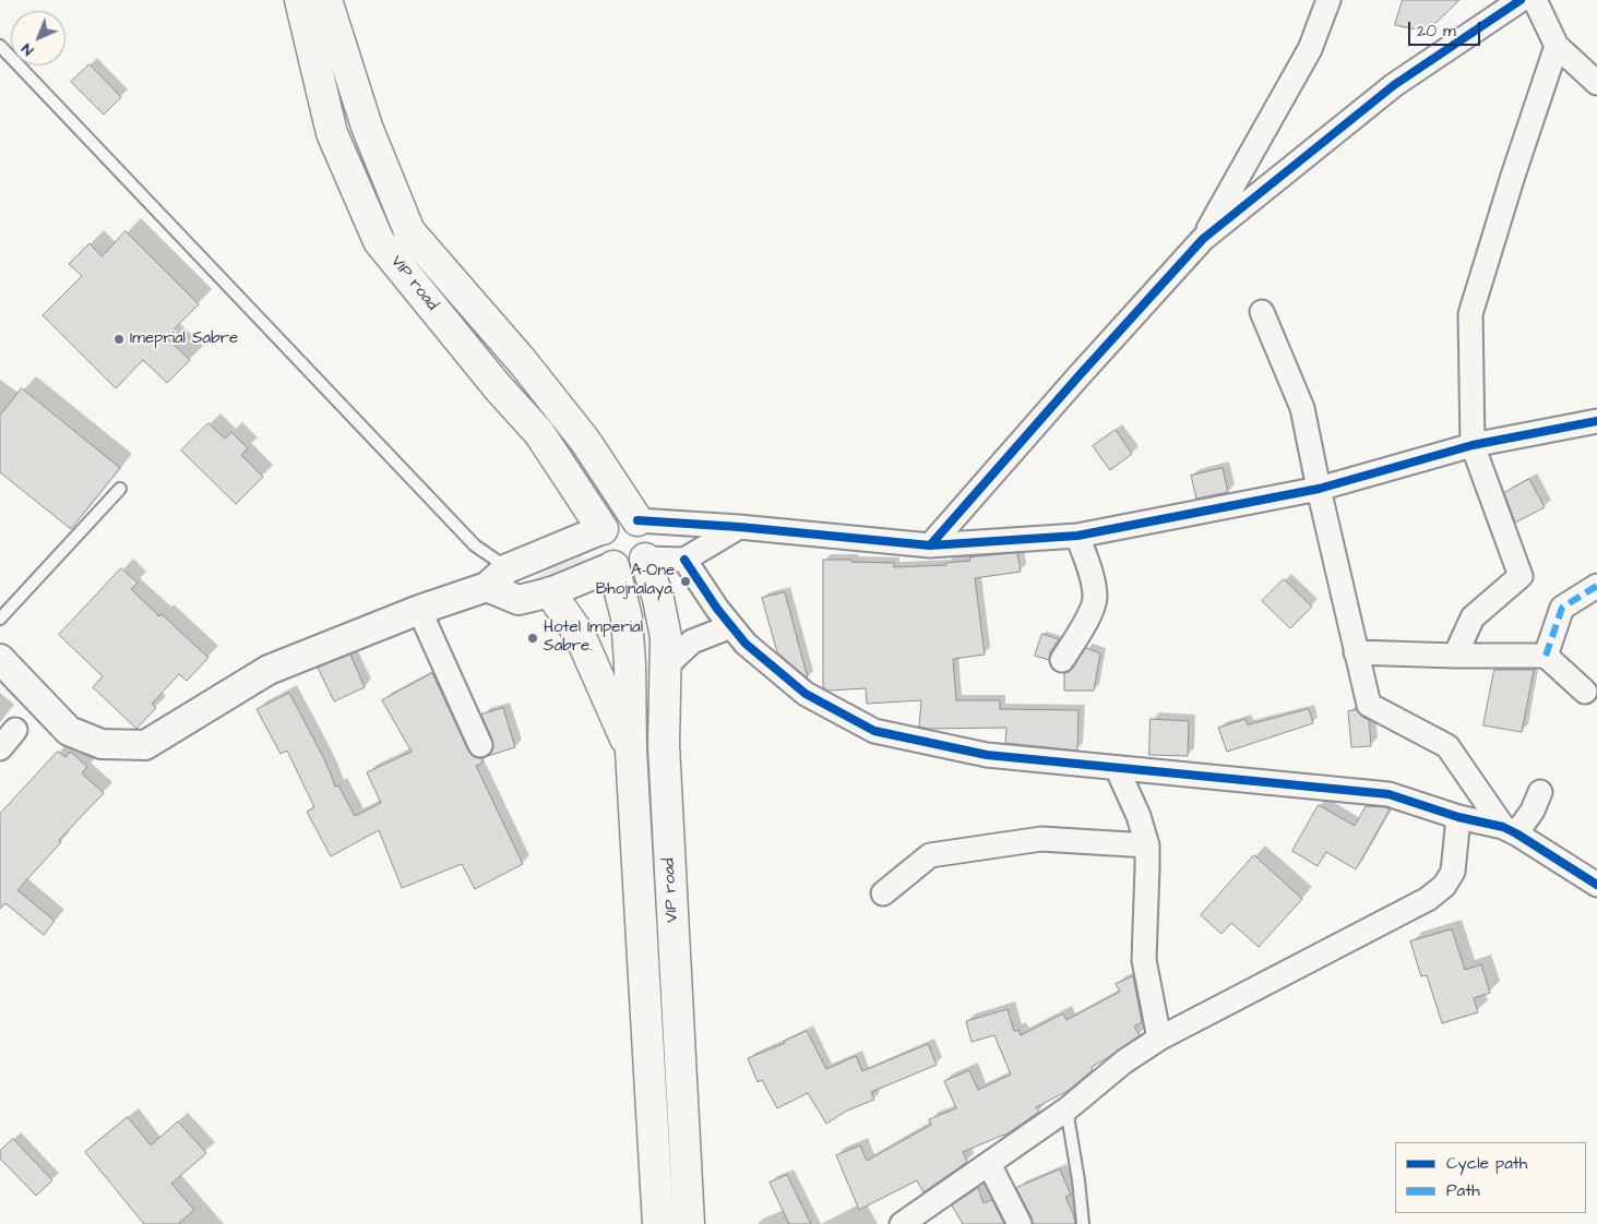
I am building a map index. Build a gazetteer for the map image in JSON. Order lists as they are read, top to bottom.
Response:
{
  "streets": {
    "main road": ["VIP road"]
  },
  "places": ["Imeprial Sabre", "A-One Bhojnalaya.", "Hotel Imperial Sabre."],
  "legend": ["Cycle path", "Path"],
  "scale_bar": "20 m",
  "north": "bottom left"
}
